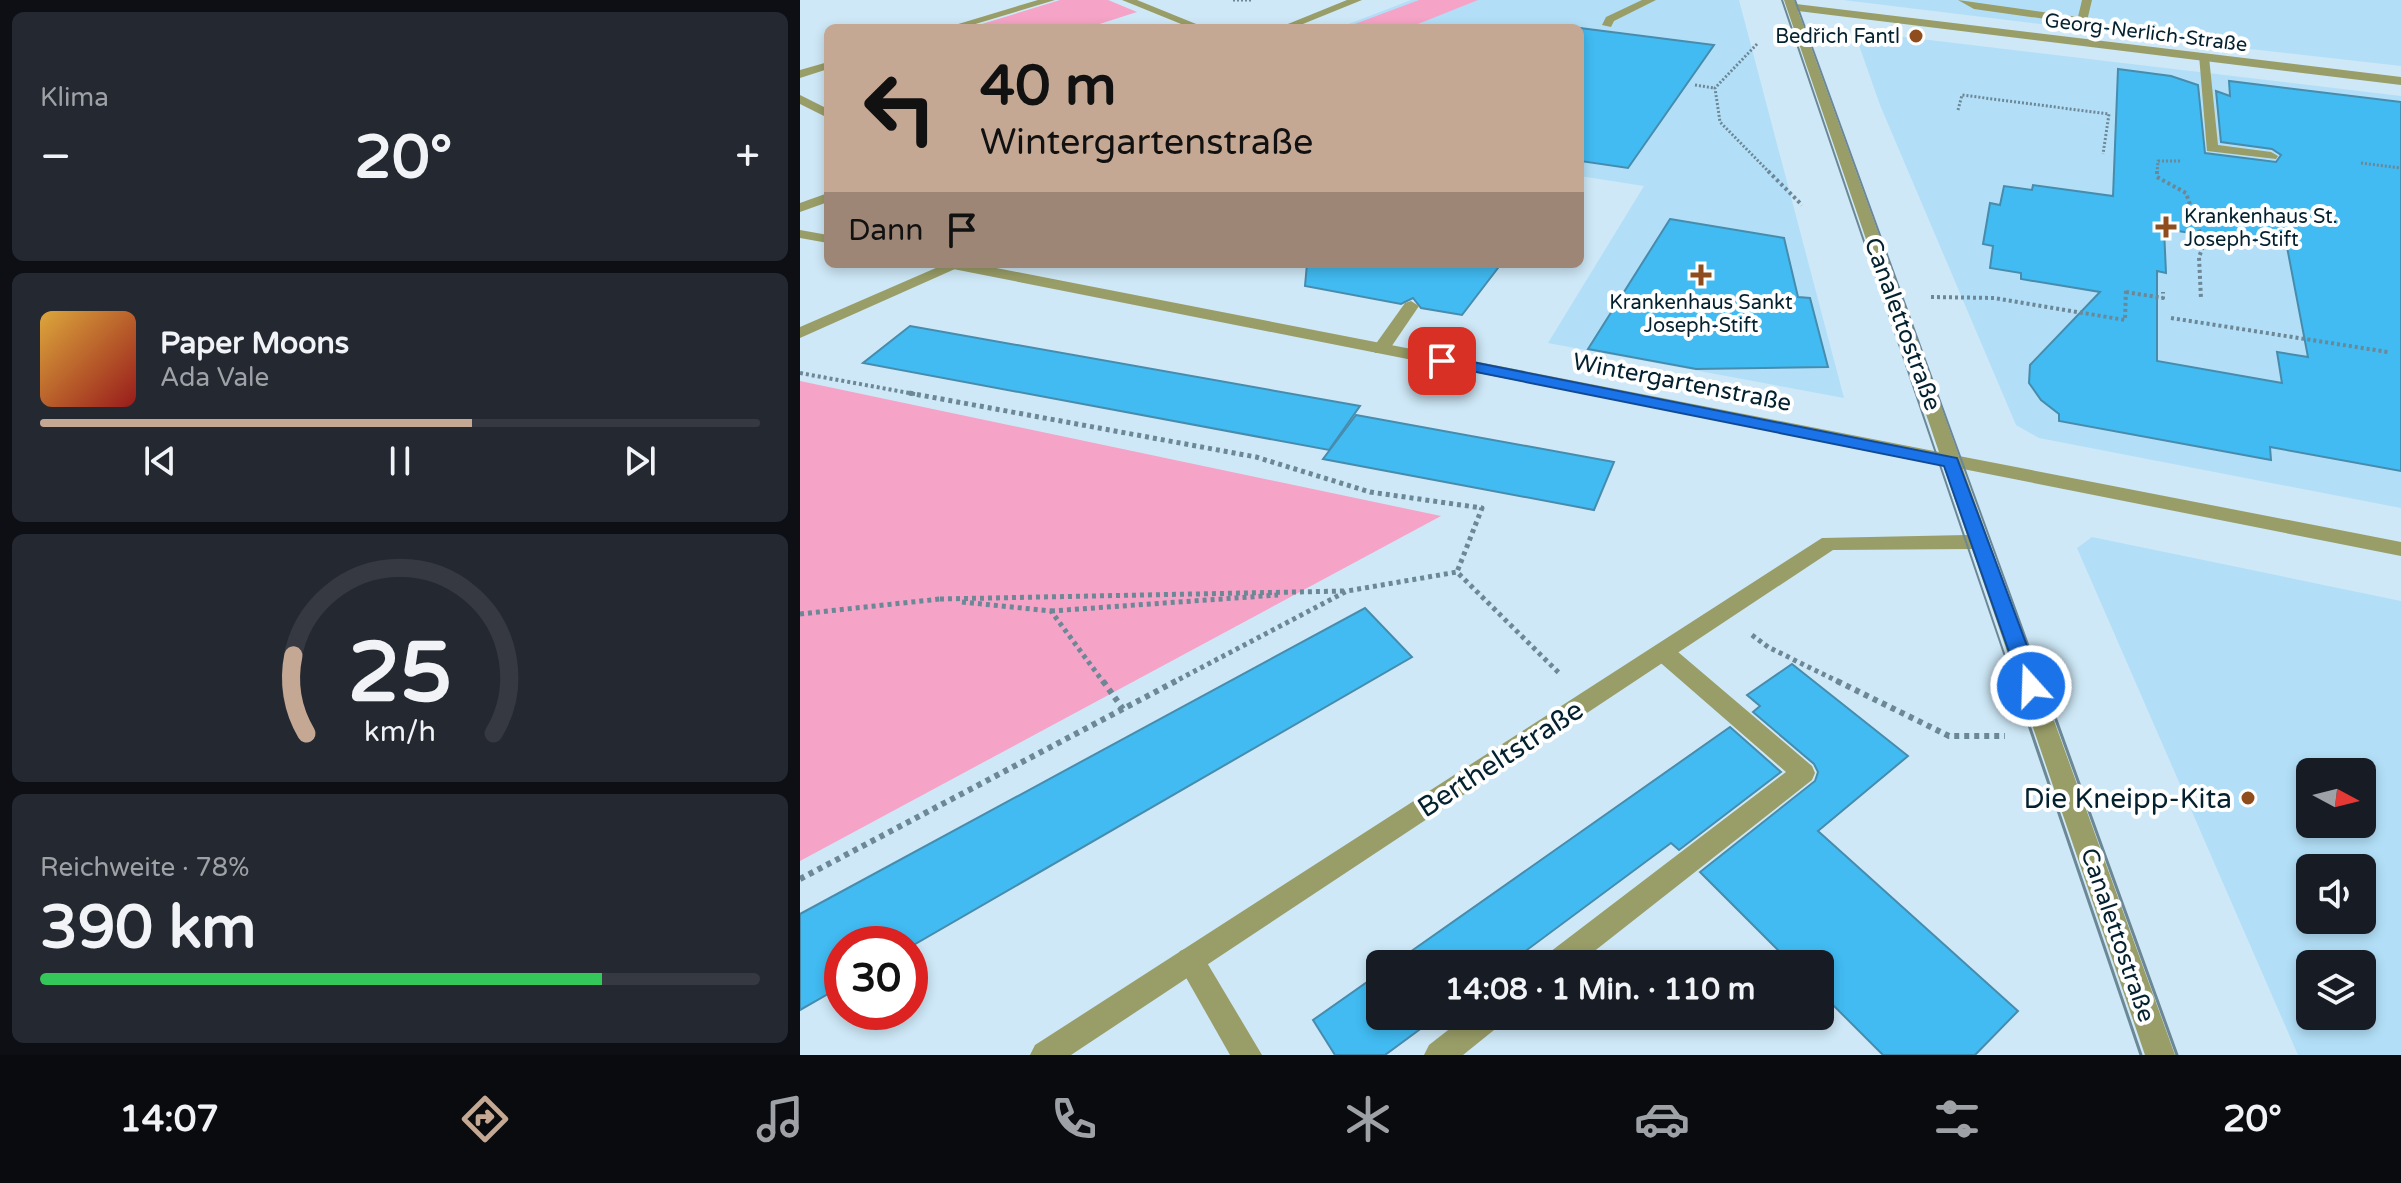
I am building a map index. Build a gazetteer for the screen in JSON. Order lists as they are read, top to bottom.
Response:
{
  "streets": {
    "street": [
      "Georg-Nerlich-Straße",
      "Canalettostraße",
      "Wintergartenstraße",
      "Bertheltstraße"
    ]
  },
  "crossings": [
    ["Georg-Nerlich-Straße", "Canalettostraße"],
    ["Canalettostraße", "Wintergartenstraße"],
    ["Canalettostraße", "Bertheltstraße"]
  ],
  "places": {
    "other": ["Bedřich Fantl", "Die Kneipp-Kita"],
    "health": ["Krankenhaus St. Joseph-Stift", "Krankenhaus Sankt Joseph-Stift"]
  },
  "north": "right",
  "page": {
    "tile": [
      "Klima",
      ["Reichweite · 78%", "390 km"]
    ],
    "turn": ["40 m", "Wintergartenstraße"],
    "heat": ["−", "20°", "+"],
    "then": "Dann",
    "song": ["Paper Moons", "Ada Vale"],
    "limit": "30",
    "trip": "14:08 · 1 Min. · 110 m",
    "tabs": ["14:07", "20°"],
    "gauge": ["25", "km/h"]
  }
}
